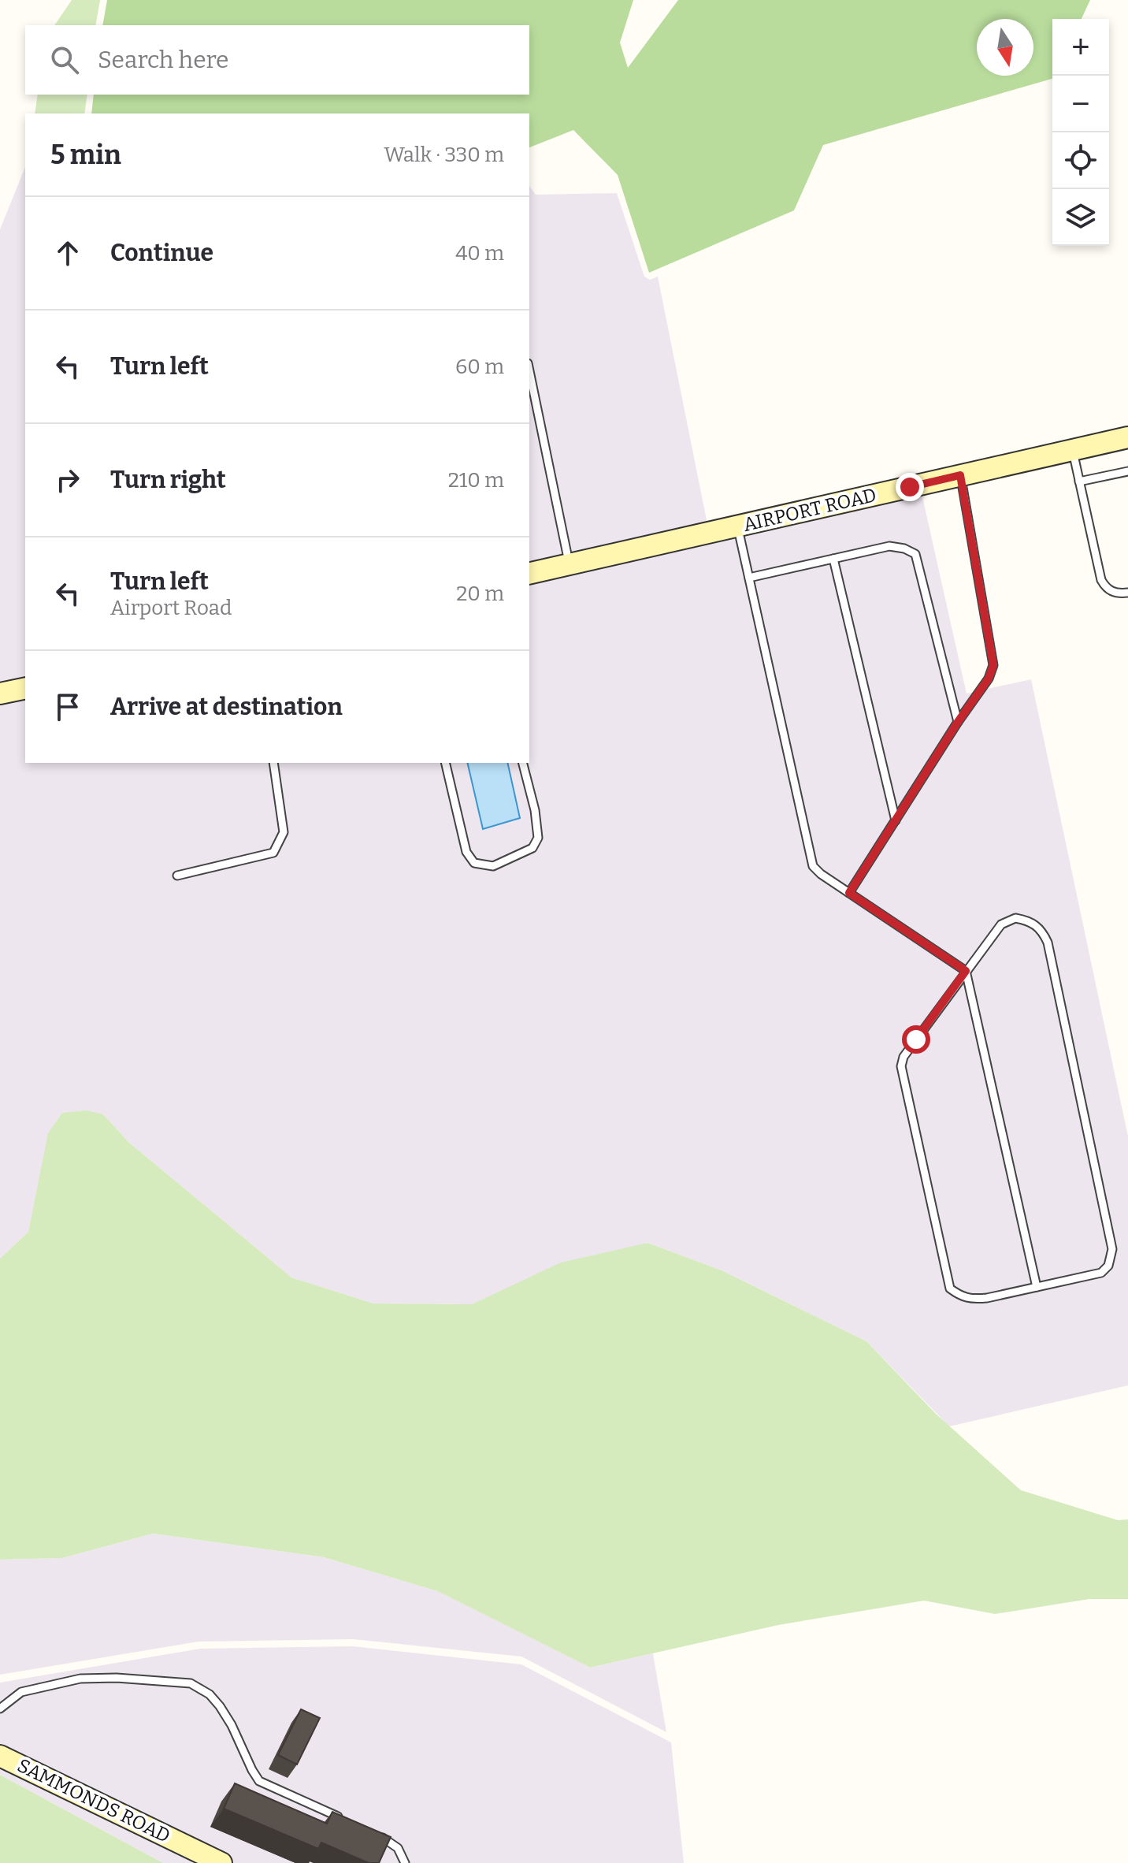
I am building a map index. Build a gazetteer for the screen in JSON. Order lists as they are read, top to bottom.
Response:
{
  "streets": {
    "street": ["AIRPORT ROAD", "SAMMONDS ROAD"]
  },
  "north": "bottom",
  "page": {
    "map_buttons": ["+", "−"],
    "search": "Search here",
    "heading": ["5 min", "Walk · 330 m"],
    "list": [
      ["Continue", "40 m"],
      ["Turn left", "60 m"],
      ["Turn right", "210 m"],
      ["Turn left", "Airport Road", "20 m"],
      "Arrive at destination"
    ]
  }
}
